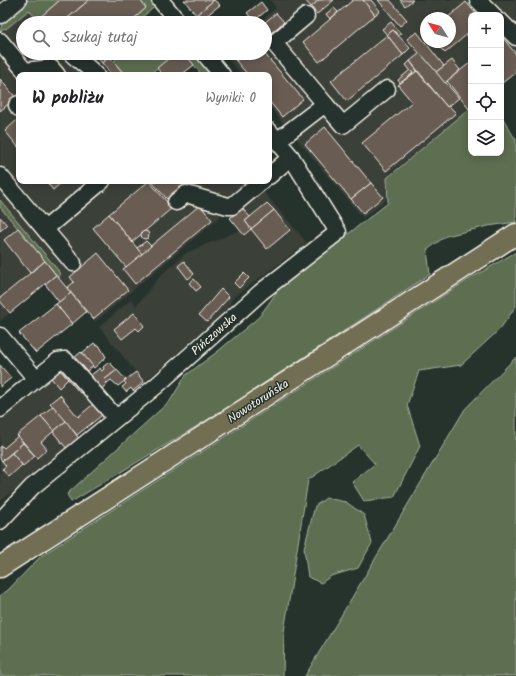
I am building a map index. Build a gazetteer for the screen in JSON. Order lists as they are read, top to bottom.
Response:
{
  "streets": {
    "main road": ["Nowotoruńska"],
    "street": ["Pińczowska"]
  },
  "north": "top left",
  "page": {
    "map_buttons": ["+", "−"],
    "search": "Szukaj tutaj",
    "heading": ["W pobliżu", "Wyniki: 0"]
  }
}
